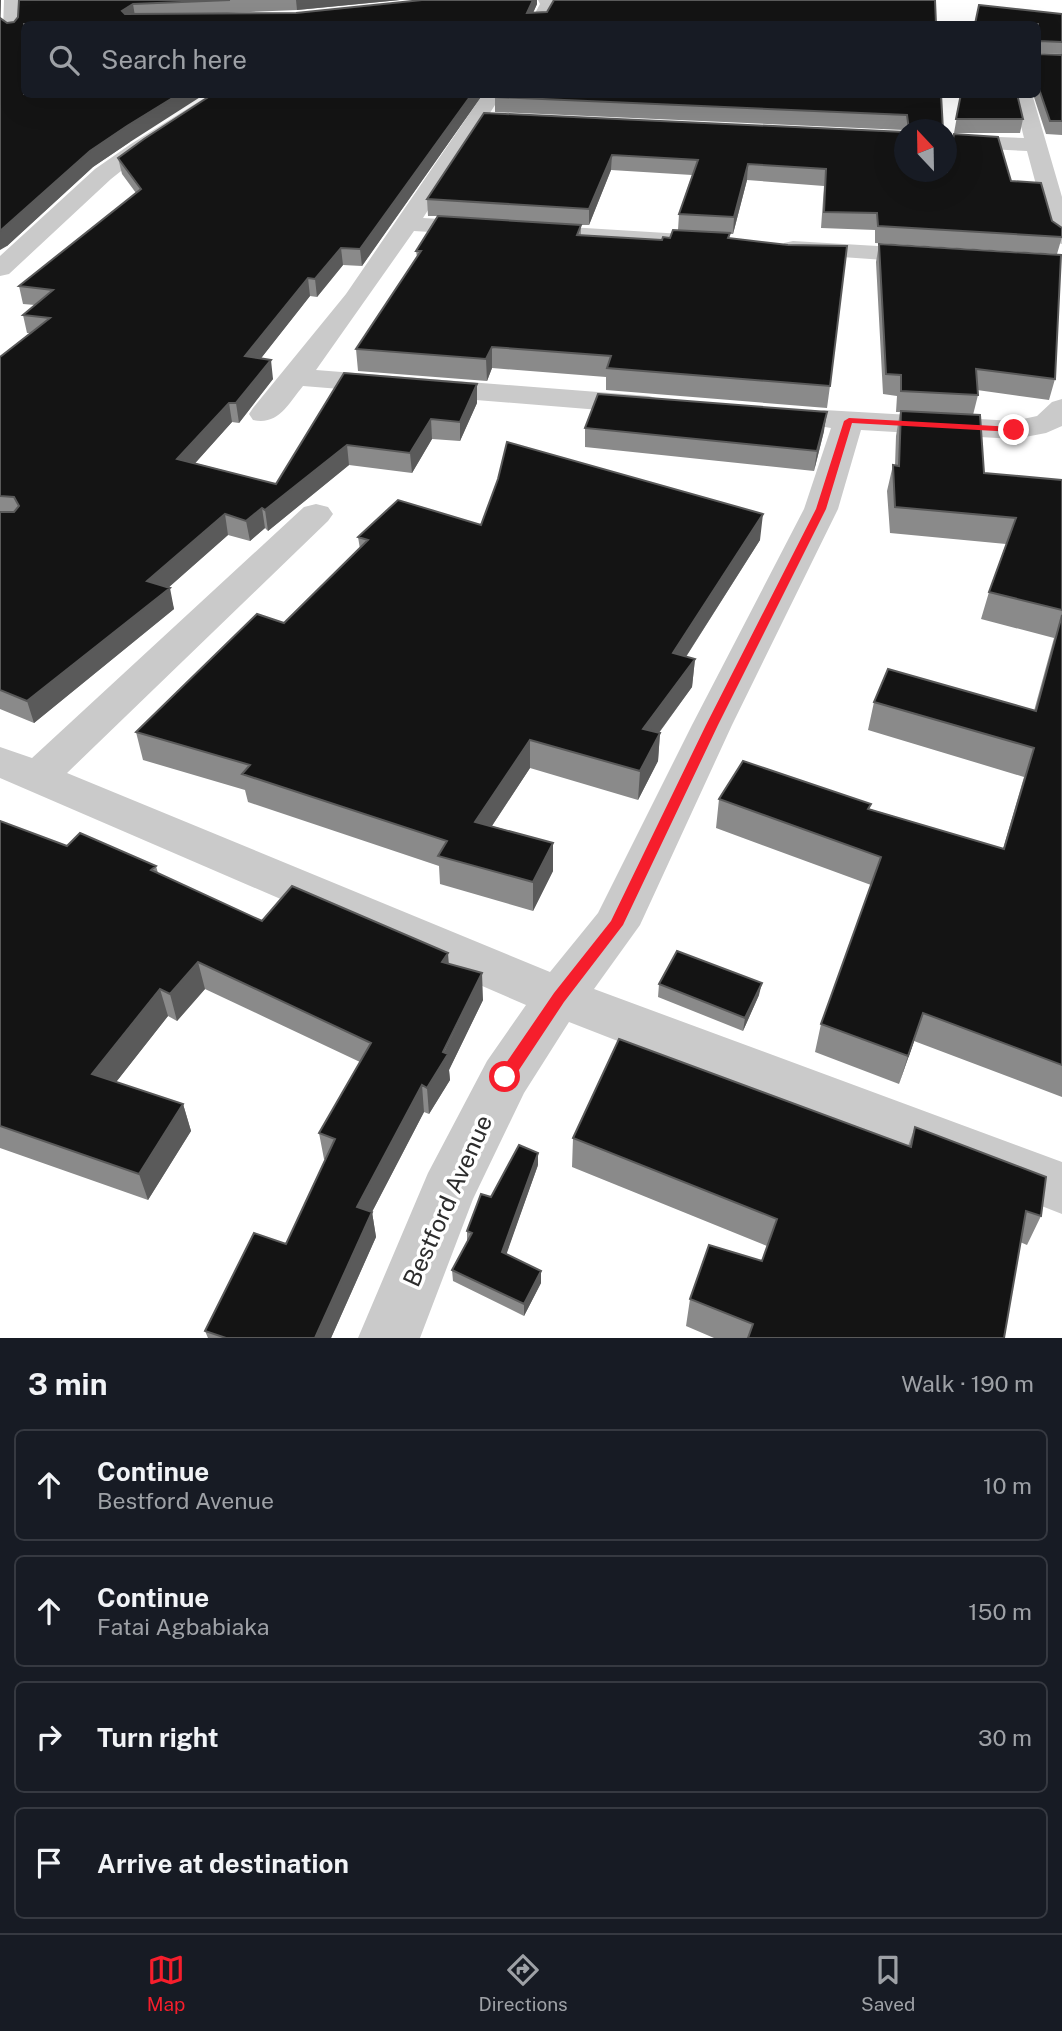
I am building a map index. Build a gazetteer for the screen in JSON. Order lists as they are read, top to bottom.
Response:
{
  "streets": {
    "street": ["Bestford Avenue"]
  },
  "north": "top",
  "page": {
    "search": "Search here",
    "heading": ["3 min", "Walk · 190 m"],
    "list": [
      ["Continue", "Bestford Avenue", "10 m"],
      ["Continue", "Fatai Agbabiaka", "150 m"],
      ["Turn right", "30 m"],
      "Arrive at destination"
    ],
    "nav": ["Map", "Directions", "Saved"]
  }
}
